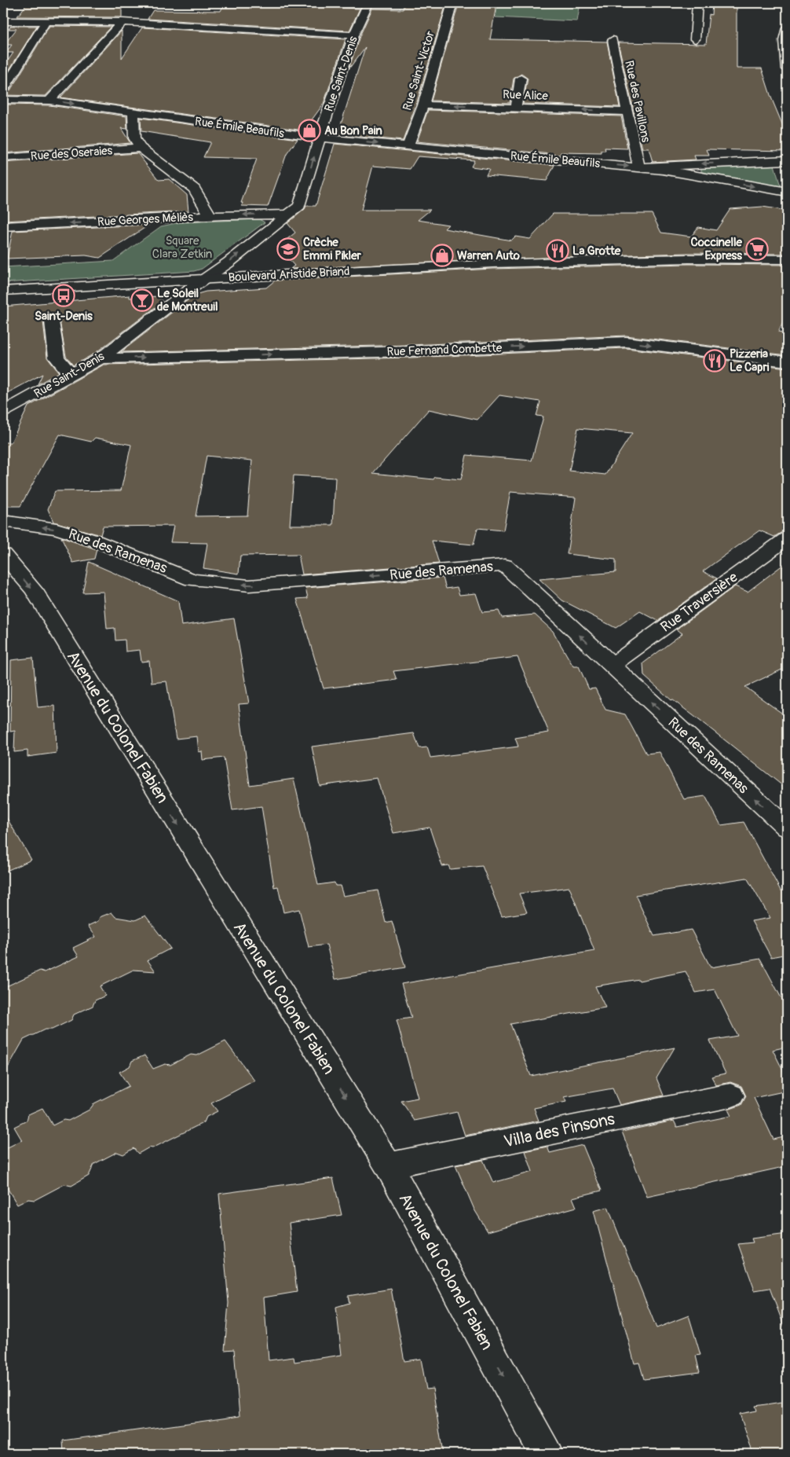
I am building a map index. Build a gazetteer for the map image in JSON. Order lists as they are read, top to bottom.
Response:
{
  "streets": {
    "street": [
      "Rue Saint-Victor",
      "Rue Saint-Denis",
      "Rue Alice",
      "Rue des Pavillons",
      "Rue Émile Beaufils",
      "Rue des Oseraies",
      "Rue Georges Méliès",
      "Boulevard Aristide Briand",
      "Rue Fernand Combette",
      "Rue des Ramenas",
      "Rue Traversière",
      "Avenue du Colonel Fabien",
      "Villa des Pinsons"
    ]
  },
  "crossings": [
    ["Rue Saint-Victor", "Rue Alice"],
    ["Rue Saint-Victor", "Rue Émile Beaufils"],
    ["Rue Saint-Denis", "Rue Émile Beaufils"],
    ["Rue Saint-Denis", "Rue Georges Méliès"],
    ["Rue Saint-Denis", "Boulevard Aristide Briand"],
    ["Rue Saint-Denis", "Rue Fernand Combette"],
    ["Rue Alice", "Rue des Pavillons"],
    ["Rue des Pavillons", "Rue Émile Beaufils"],
    ["Rue des Ramenas", "Rue Traversière"],
    ["Avenue du Colonel Fabien", "Villa des Pinsons"]
  ],
  "one_way": [
    "Rue Alice",
    "Rue Fernand Combette",
    "Rue des Ramenas",
    "Avenue du Colonel Fabien"
  ],
  "parks": ["Square Clara Zetkin"],
  "places": {
    "shop": ["Au Bon Pain", "Warren Auto"],
    "school or university": ["Crèche Emmi Pikler"],
    "supermarket": ["Coccinelle Express"],
    "restaurant": ["La Grotte", "Pizzeria Le Capri"],
    "bus stop": ["Saint-Denis"],
    "bar": ["Le Soleil de Montreuil"]
  }
}
